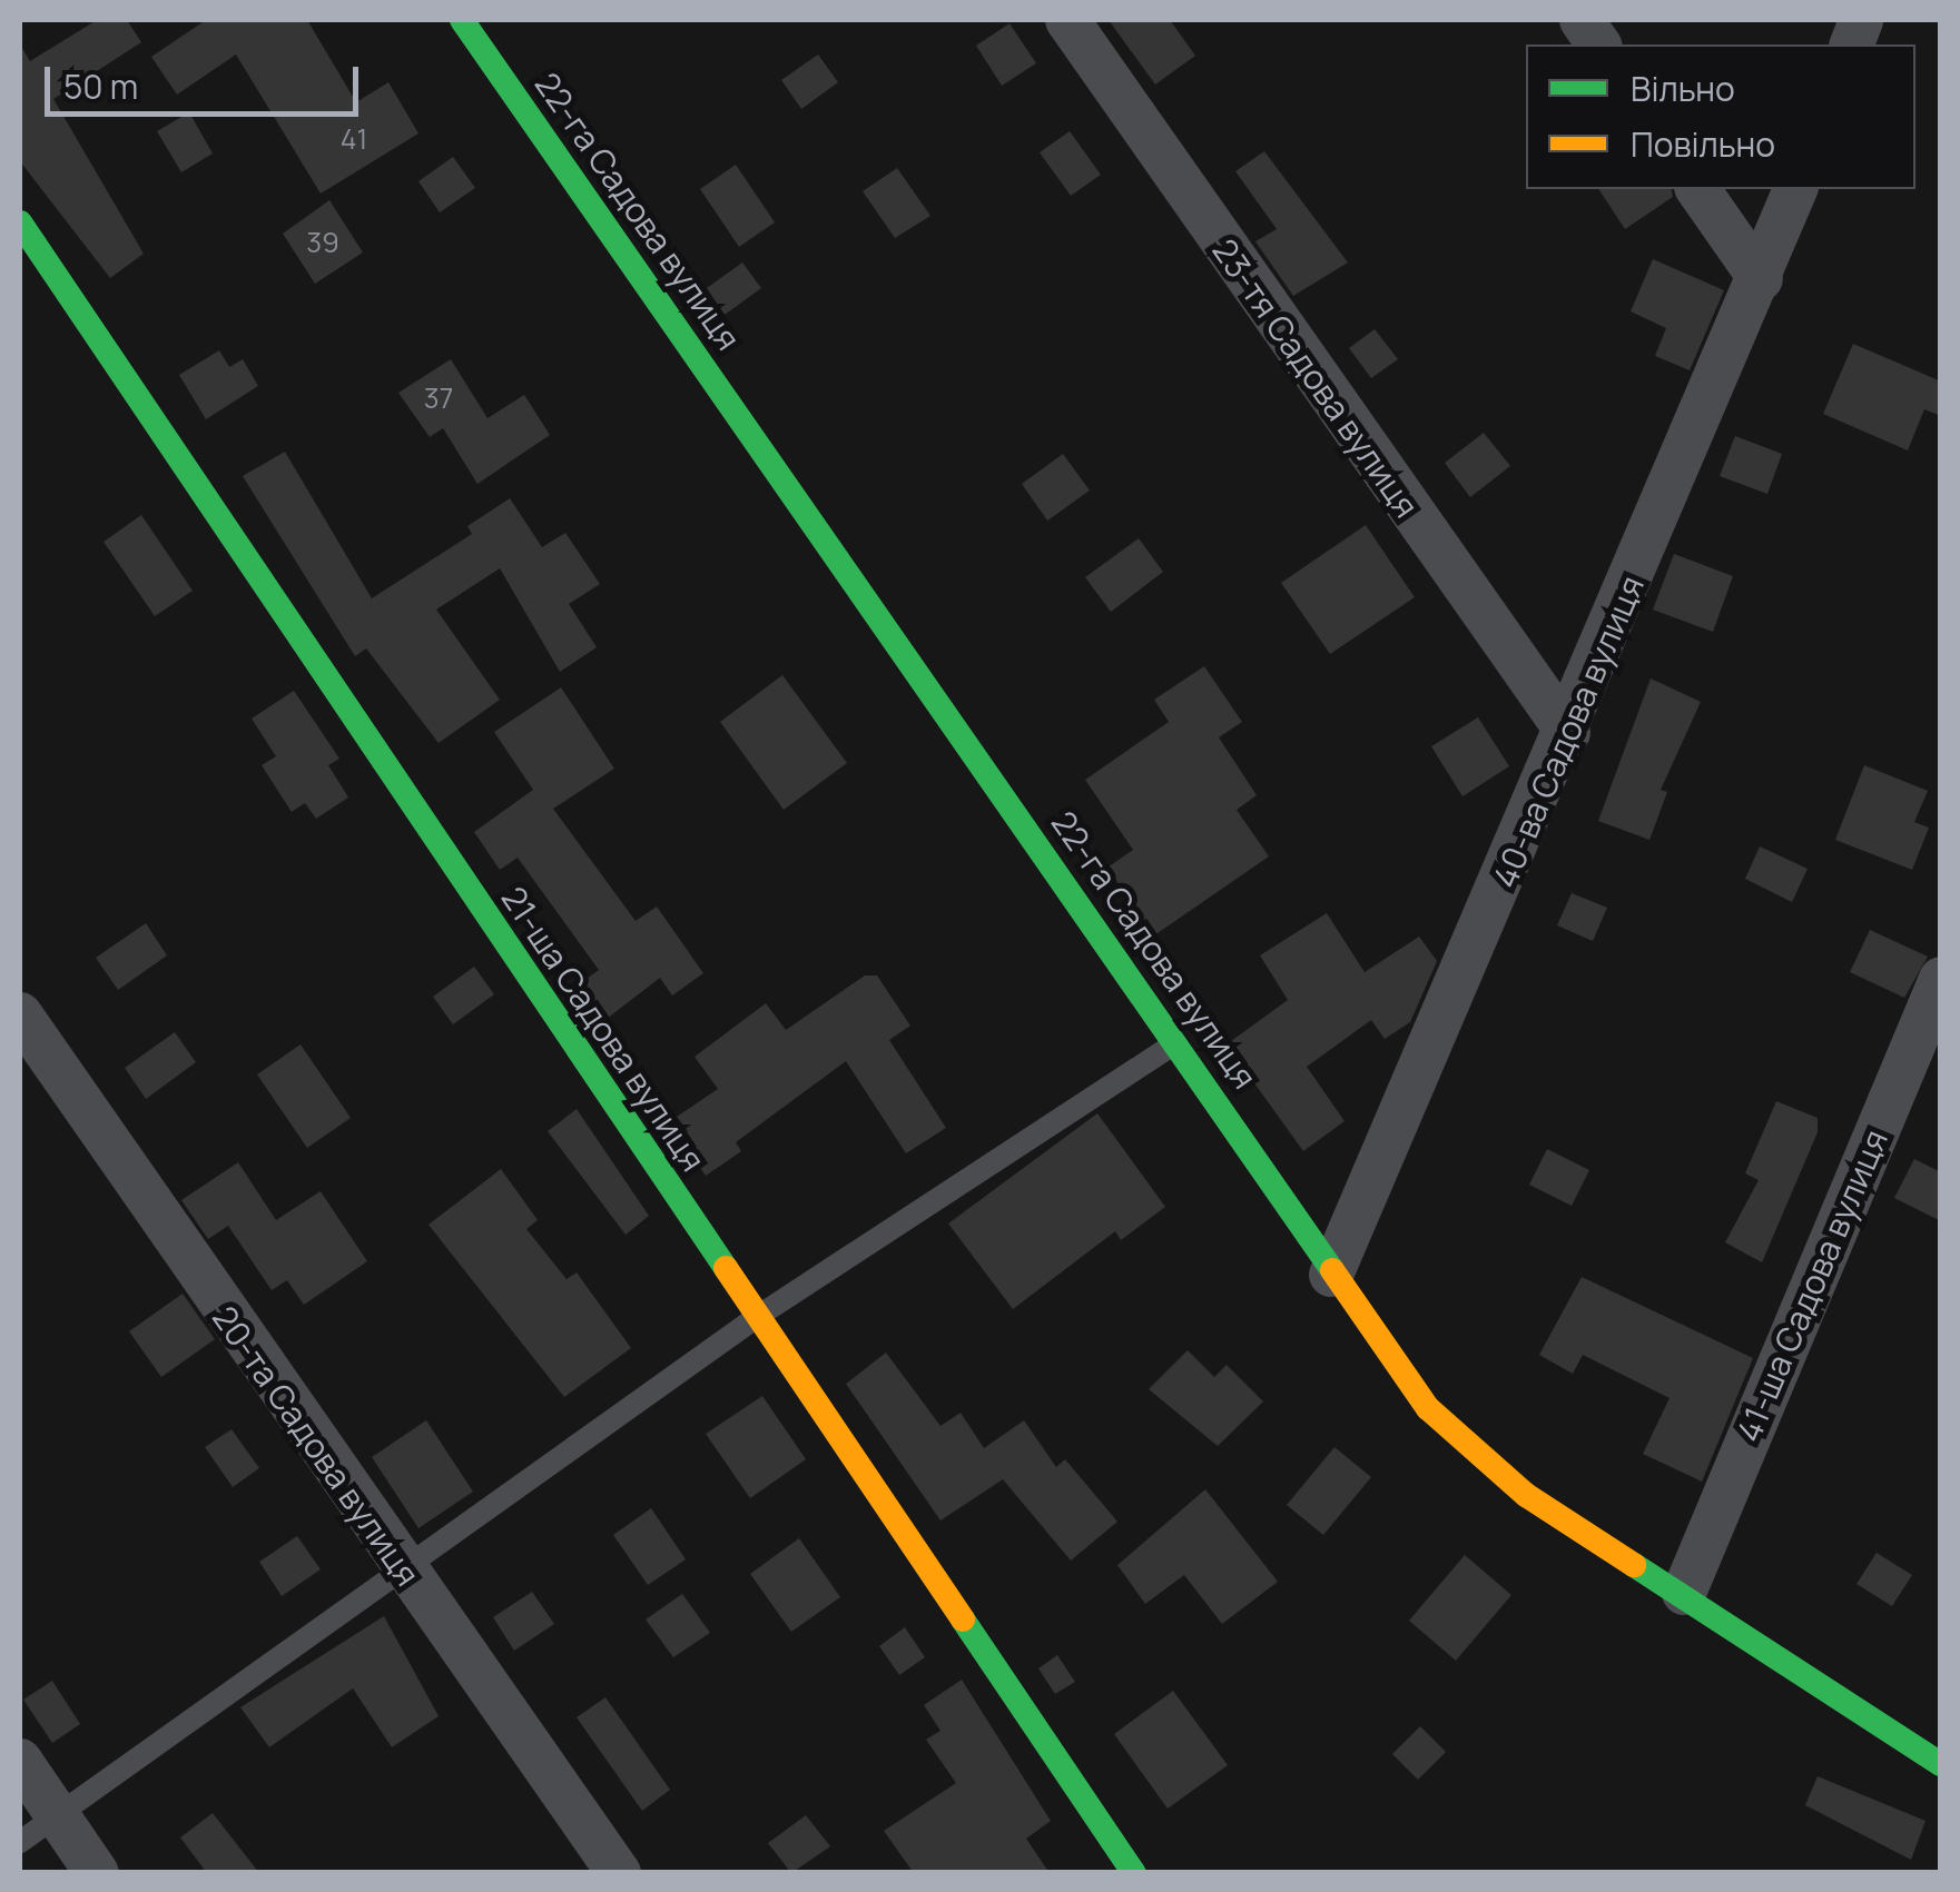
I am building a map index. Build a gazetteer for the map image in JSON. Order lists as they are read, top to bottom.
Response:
{
  "streets": {
    "street": [
      "22-га Садова вулиця",
      "23-тя Садова вулиця",
      "40-ва Садова вулиця",
      "21-ша Садова вулиця",
      "41-ша Садова вулиця",
      "20-та Садова вулиця"
    ]
  },
  "crossings": [
    ["22-га Садова вулиця", "40-ва Садова вулиця"],
    ["22-га Садова вулиця", "41-ша Садова вулиця"],
    ["23-тя Садова вулиця", "40-ва Садова вулиця"]
  ],
  "house_numbers": ["41", "39", "37"],
  "legend": ["Вільно", "Повільно"],
  "scale_bar": "50 m"
}
